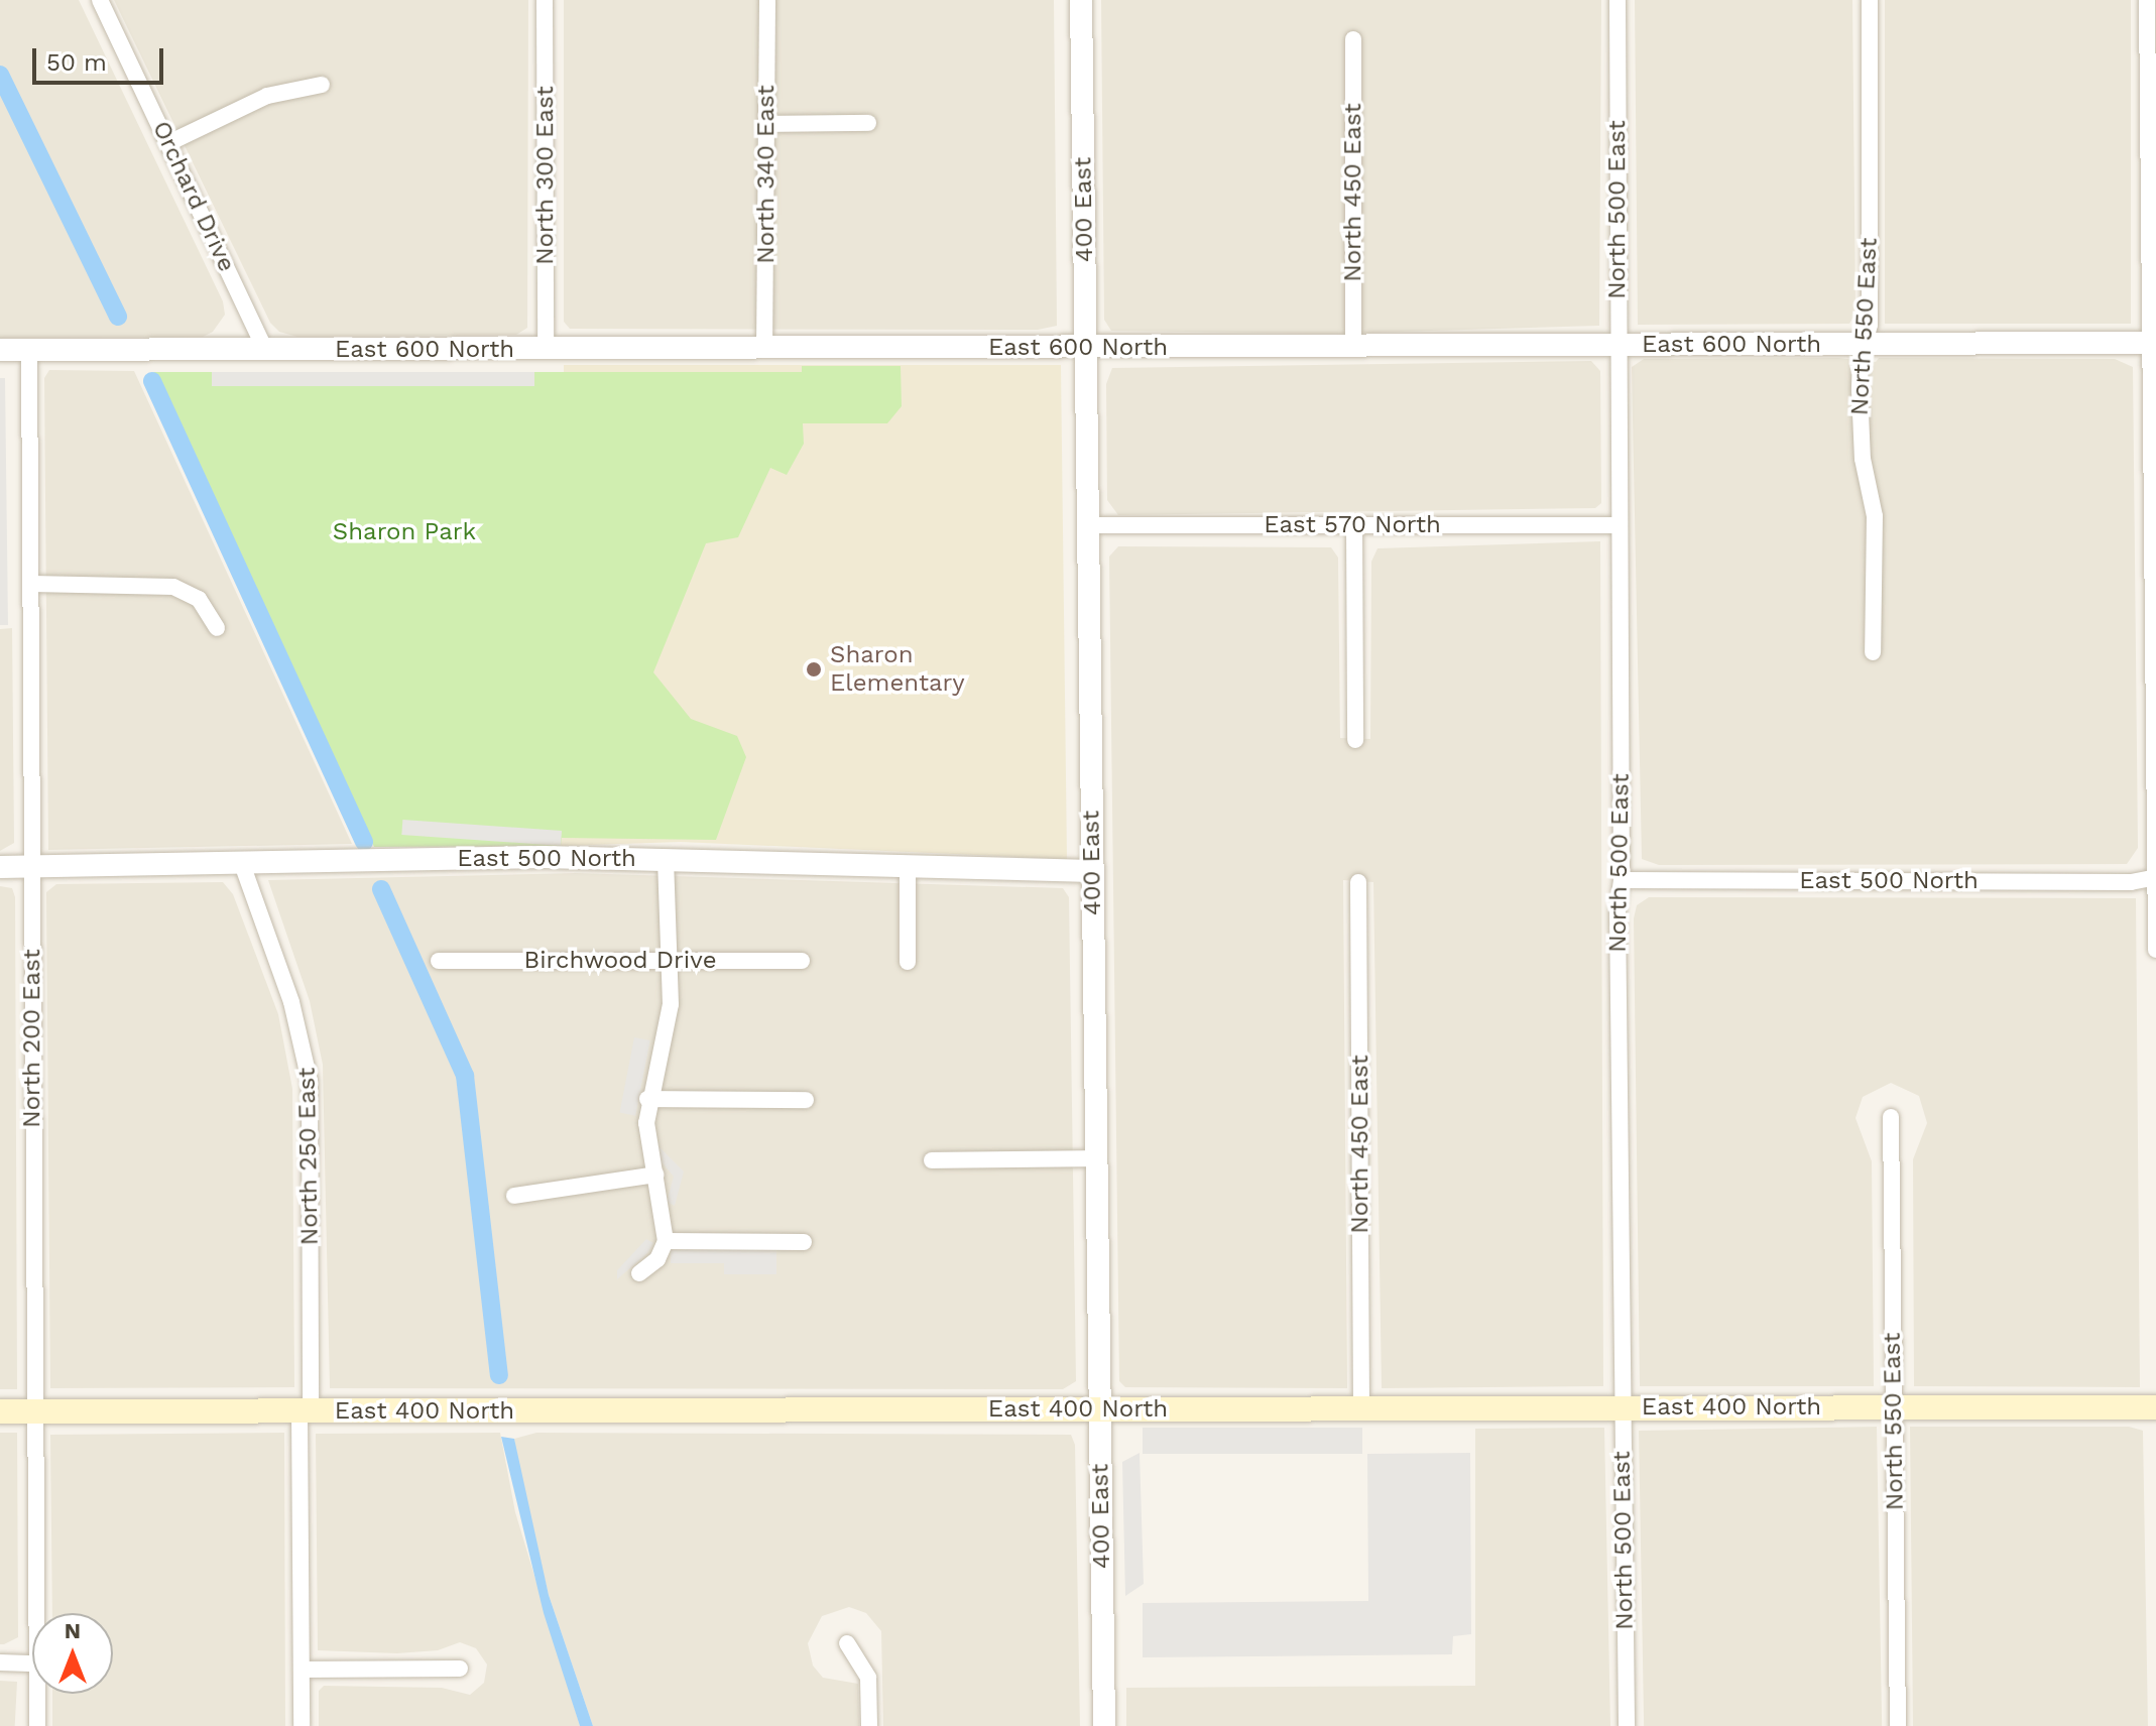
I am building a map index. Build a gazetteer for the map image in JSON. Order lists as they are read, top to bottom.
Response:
{
  "streets": {
    "main road": ["East 400 North"],
    "street": [
      "North 340 East",
      "North 300 East",
      "North 450 East",
      "Orchard Drive",
      "400 East",
      "North 500 East",
      "North 550 East",
      "East 600 North",
      "East 570 North",
      "East 500 North",
      "Birchwood Drive",
      "North 200 East",
      "North 250 East"
    ]
  },
  "crossings": [
    ["North 340 East", "East 600 North"],
    ["North 300 East", "East 600 North"],
    ["North 450 East", "East 600 North"],
    ["North 450 East", "East 400 North"],
    ["Orchard Drive", "East 600 North"],
    ["400 East", "East 600 North"],
    ["400 East", "East 570 North"],
    ["400 East", "East 500 North"],
    ["400 East", "East 400 North"],
    ["North 500 East", "East 600 North"],
    ["North 500 East", "East 570 North"],
    ["North 500 East", "East 500 North"],
    ["North 500 East", "East 400 North"],
    ["North 550 East", "East 600 North"],
    ["North 550 East", "East 400 North"],
    ["East 600 North", "North 200 East"],
    ["East 500 North", "North 200 East"],
    ["East 500 North", "North 250 East"],
    ["North 200 East", "East 400 North"],
    ["North 250 East", "East 400 North"]
  ],
  "parks": ["Sharon Park"],
  "places": ["Sharon Elementary"],
  "scale_bar": "50 m",
  "north": "top"
}
